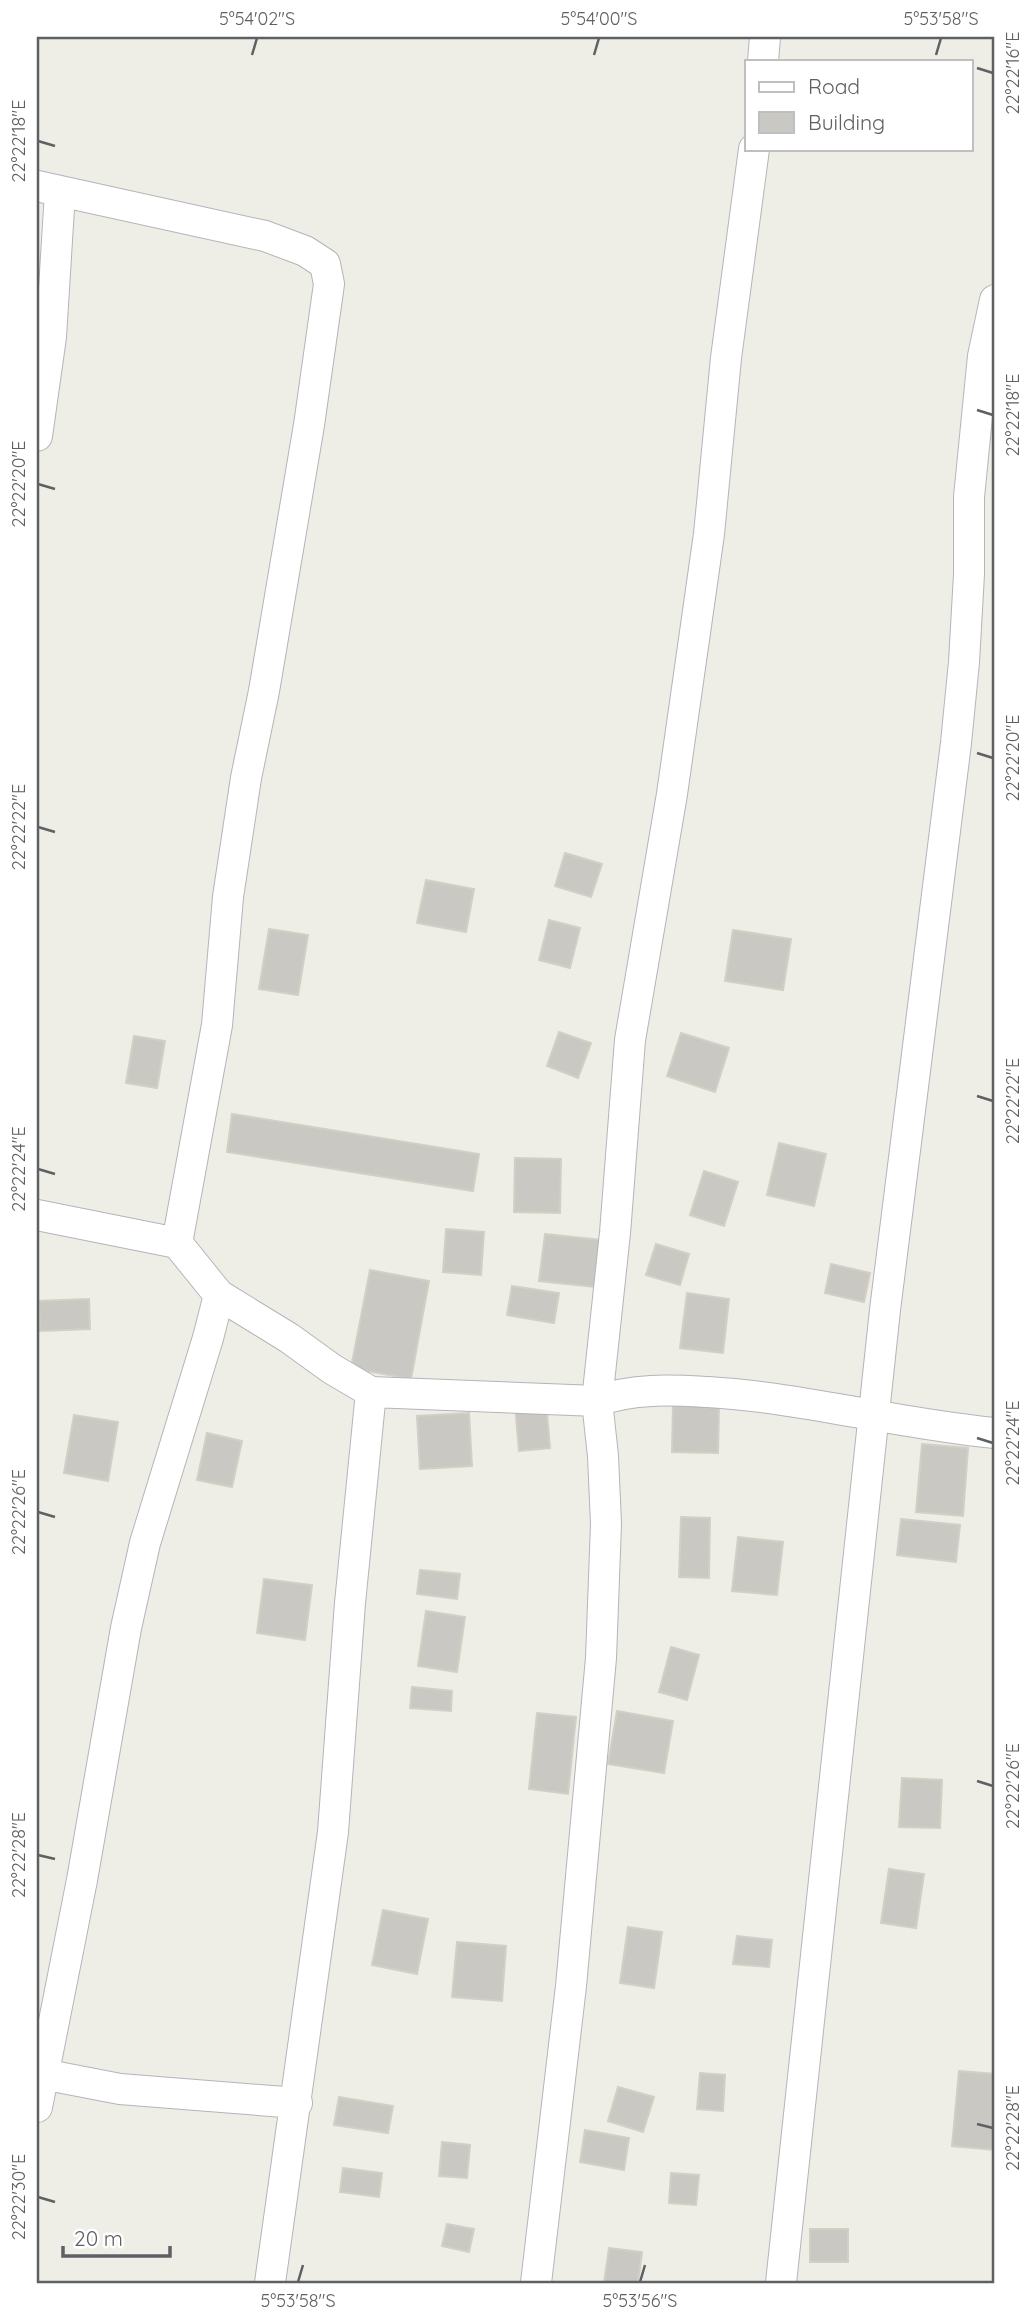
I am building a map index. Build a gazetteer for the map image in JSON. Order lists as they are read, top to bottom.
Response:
{
  "legend": ["Road", "Building"],
  "scale_bar": "20 m",
  "coordinates": [
    "5°54'02\"S",
    "5°54'00\"S",
    "5°53'58\"S",
    "22°22'16\"E",
    "22°22'18\"E",
    "22°22'20\"E",
    "22°22'22\"E",
    "22°22'24\"E",
    "22°22'26\"E",
    "22°22'28\"E",
    "22°22'30\"E",
    "5°53'56\"S"
  ]
}
